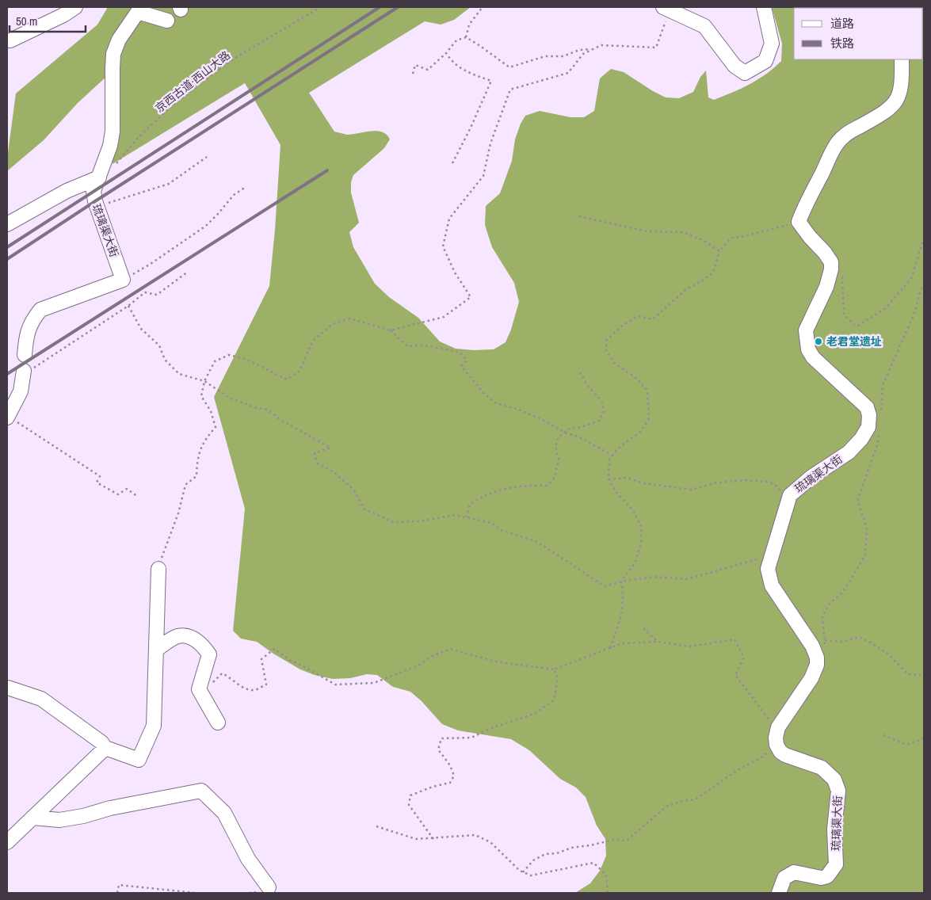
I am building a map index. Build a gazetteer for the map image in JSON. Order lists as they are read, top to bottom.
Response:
{
  "streets": {
    "street": ["琉璃渠大街"],
    "path": ["京西古道·西山大路"]
  },
  "places": ["老君堂遗址"],
  "legend": ["道路", "铁路"],
  "scale_bar": "50 m"
}
